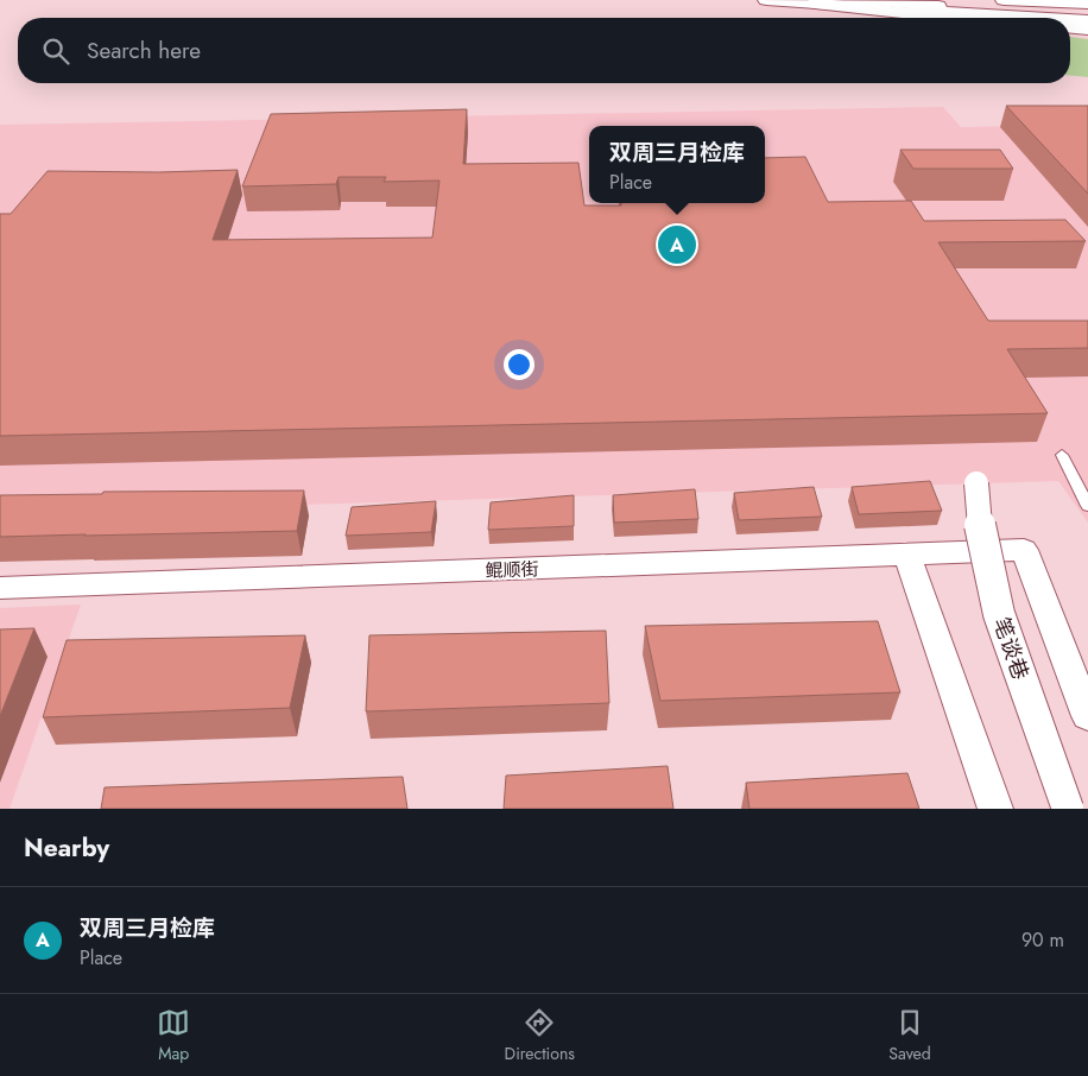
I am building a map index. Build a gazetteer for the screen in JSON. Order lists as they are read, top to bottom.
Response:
{
  "streets": {
    "street": ["鲲顺街", "笔谈巷"]
  },
  "page": {
    "search": "Search here",
    "popup": ["双周三月检库", "Place"],
    "pins": "A",
    "heading": "Nearby",
    "list": [
      {
        "mark": "A",
        "name": "双周三月检库",
        "note": "Place",
        "value": "90 m"
      }
    ],
    "nav": ["Map", "Directions", "Saved"]
  }
}
